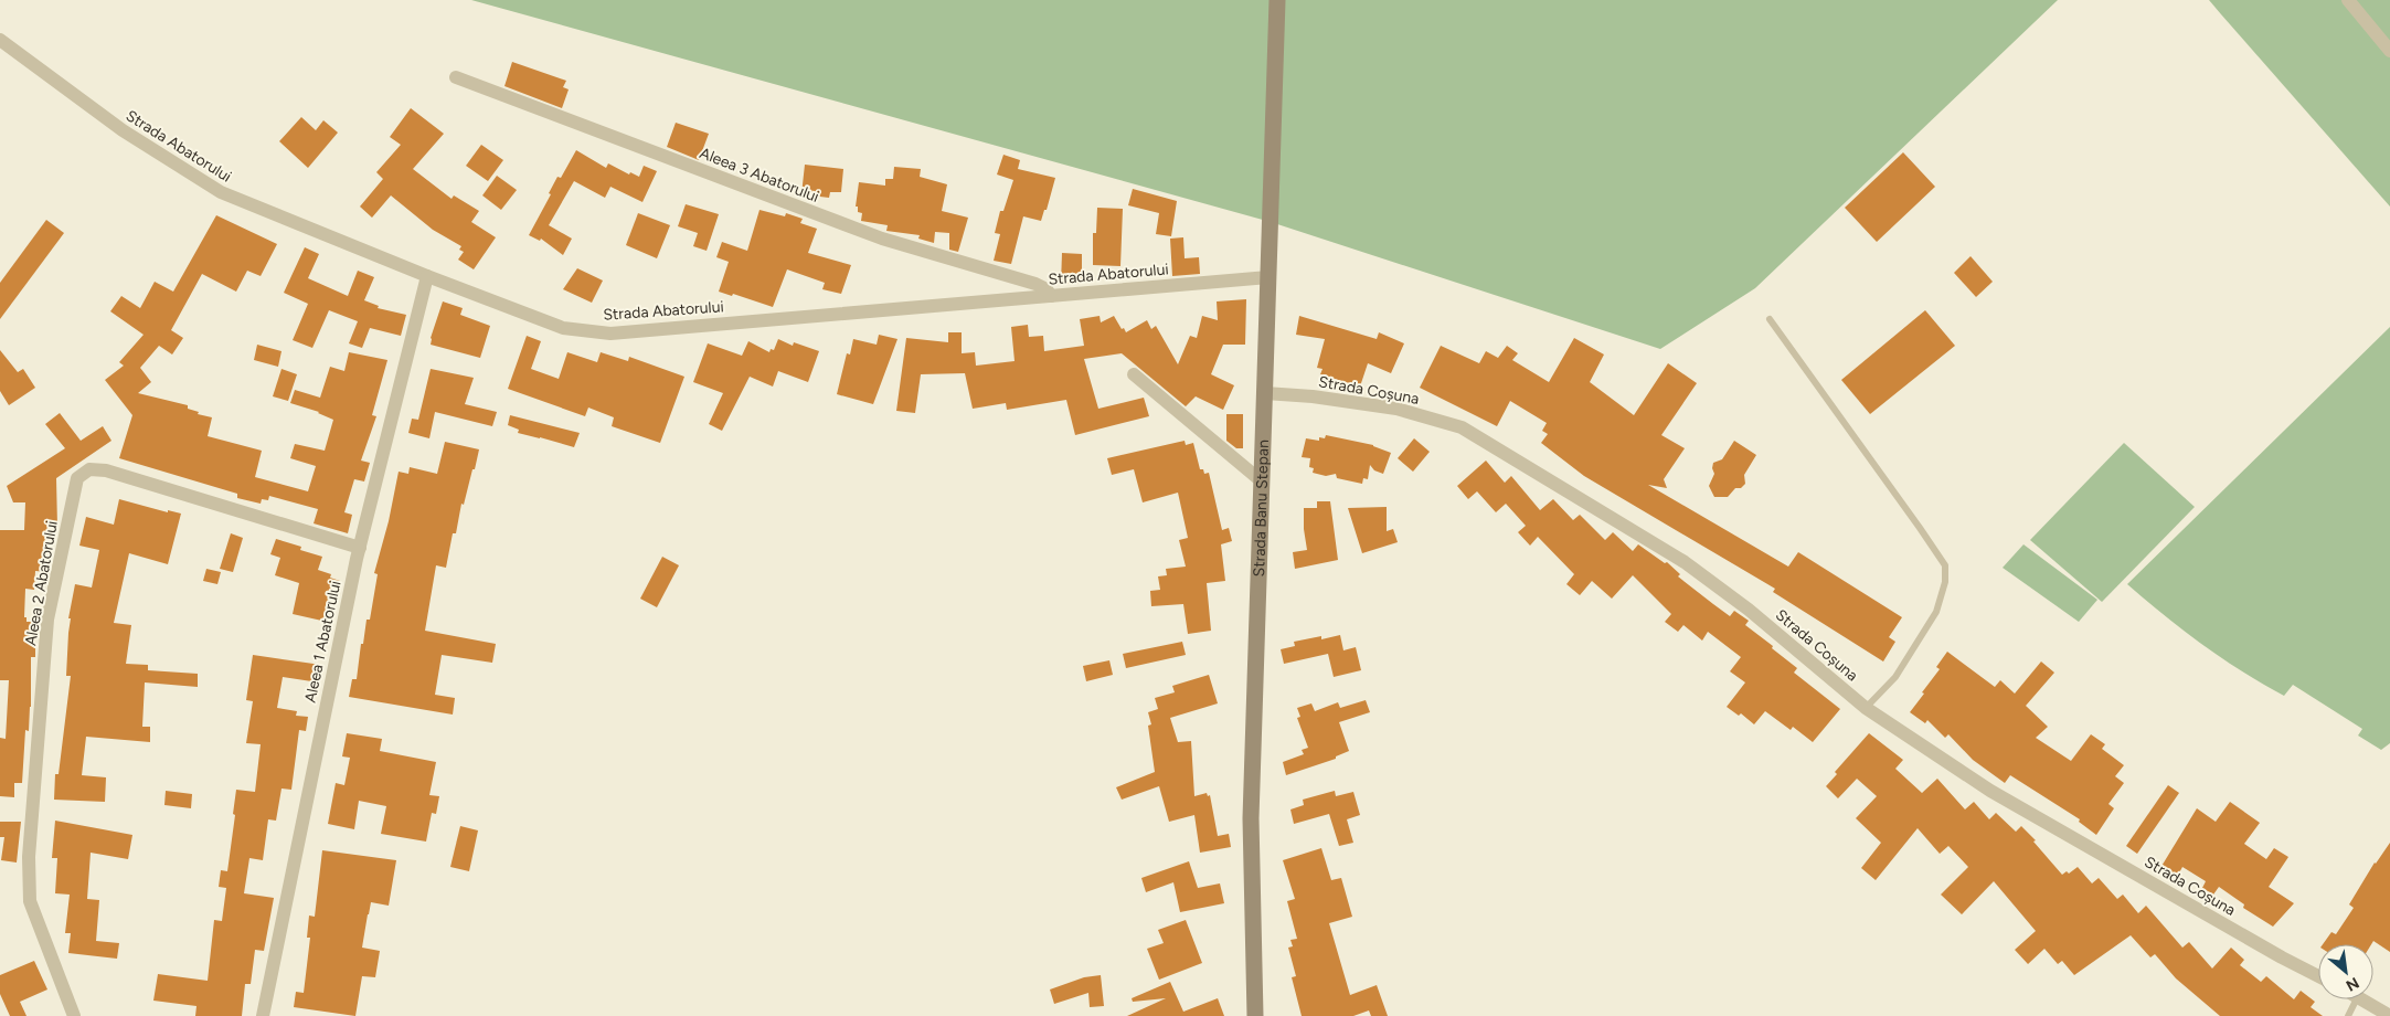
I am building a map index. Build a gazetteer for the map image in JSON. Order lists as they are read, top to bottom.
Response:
{
  "streets": {
    "main road": ["Strada Banu Stepan"],
    "street": [
      "Strada Abatorului",
      "Aleea 3 Abatorului",
      "Strada Coșuna",
      "Aleea 2 Abatorului",
      "Aleea 1 Abatorului"
    ]
  },
  "crossings": [
    ["Strada Abatorului", "Aleea 3 Abatorului"],
    ["Strada Abatorului", "Strada Banu Stepan"],
    ["Strada Abatorului", "Aleea 1 Abatorului"],
    ["Strada Coșuna", "Strada Banu Stepan"],
    ["Aleea 2 Abatorului", "Aleea 1 Abatorului"]
  ],
  "north": "bottom right"
}
